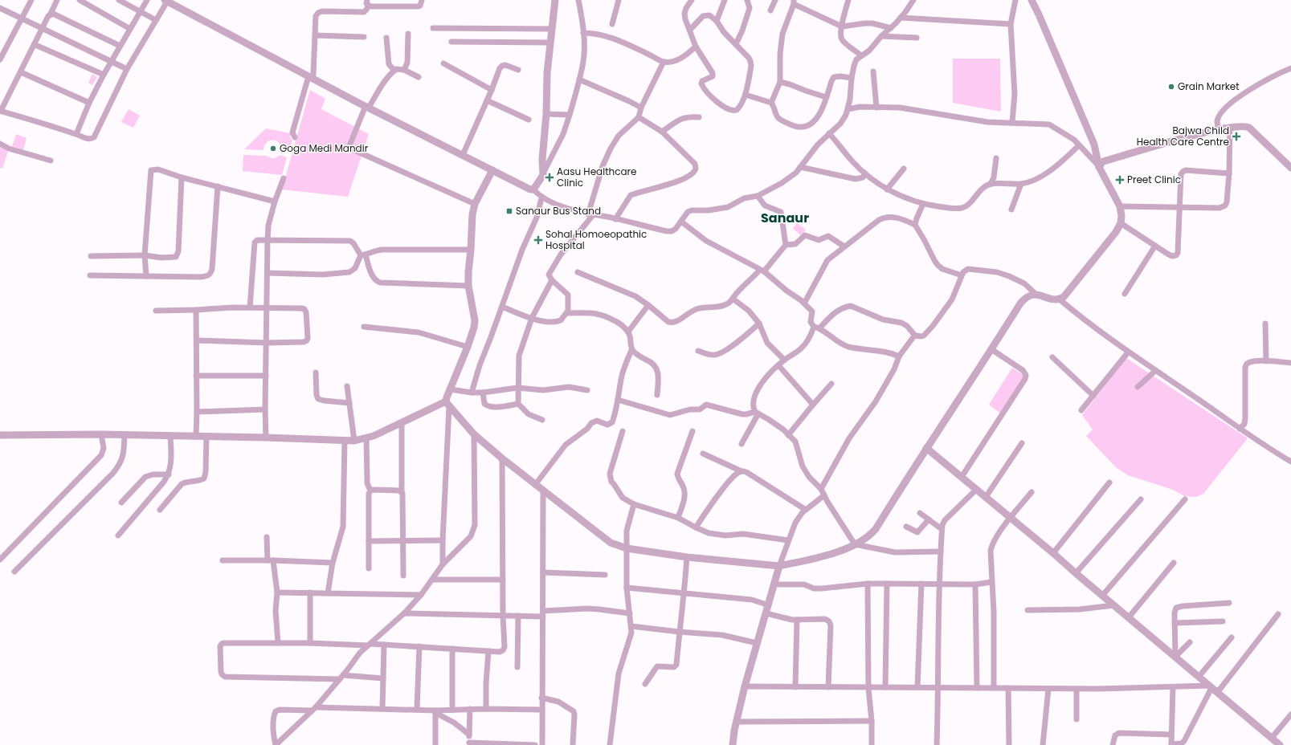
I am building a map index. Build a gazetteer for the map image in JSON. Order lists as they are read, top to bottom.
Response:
{
  "districts": ["Sanaur"],
  "places": {
    "other": ["Grain Market", "Goga Medi Mandir"],
    "health": [
      "Bajwa Child Health Care Centre",
      "Aasu Healthcare Clinic",
      "Preet Clinic",
      "Sohal Homoeopathic Hospital"
    ],
    "transit": ["Sanaur Bus Stand"]
  }
}
